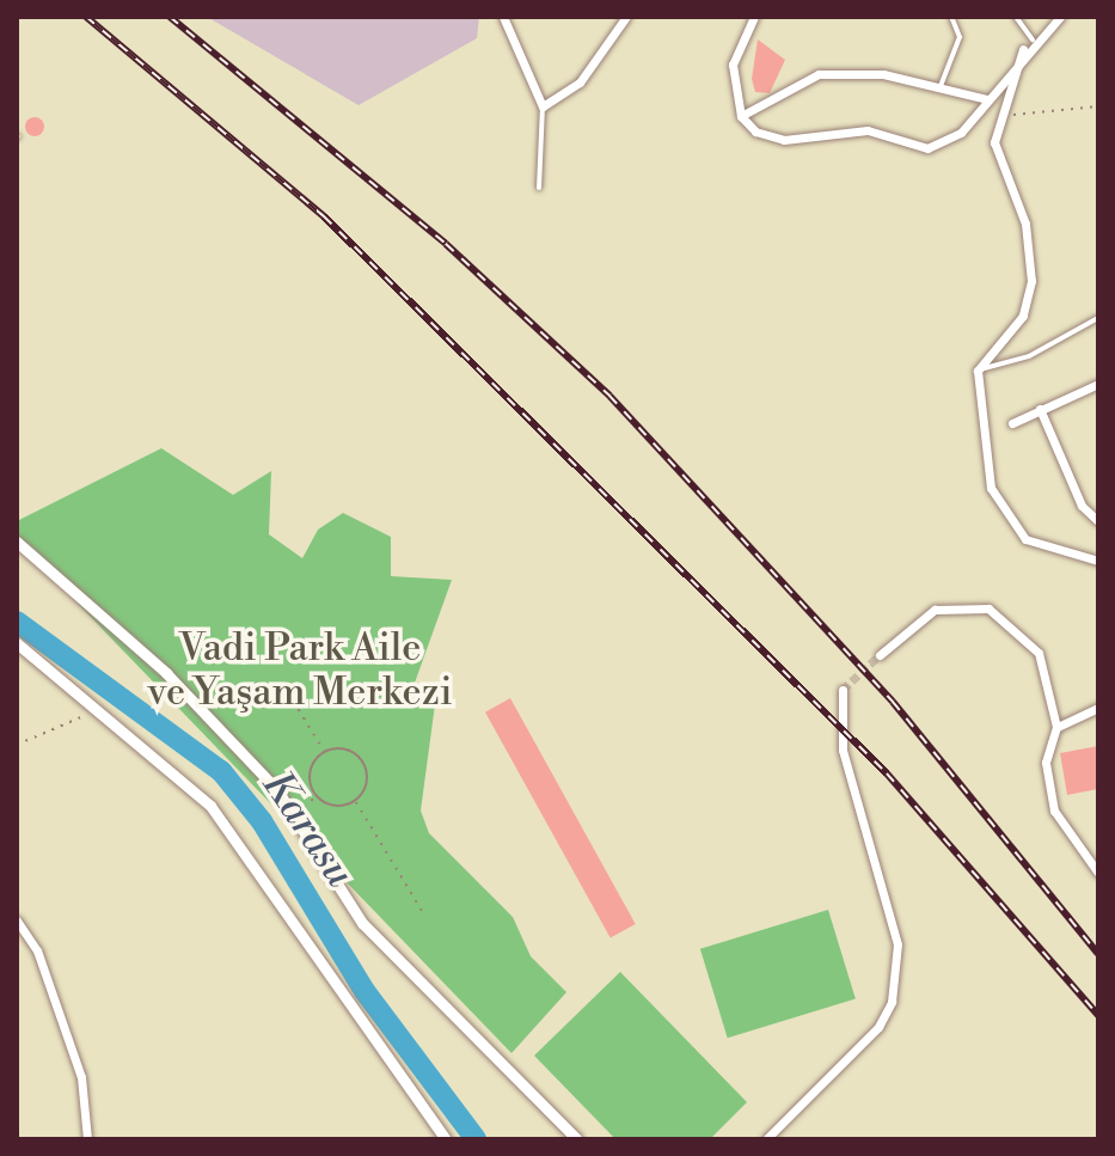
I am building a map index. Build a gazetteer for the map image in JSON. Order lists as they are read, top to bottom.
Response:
{
  "water": ["Karasu"],
  "parks": ["Vadi Park Aile ve Yaşam Merkezi"]
}
